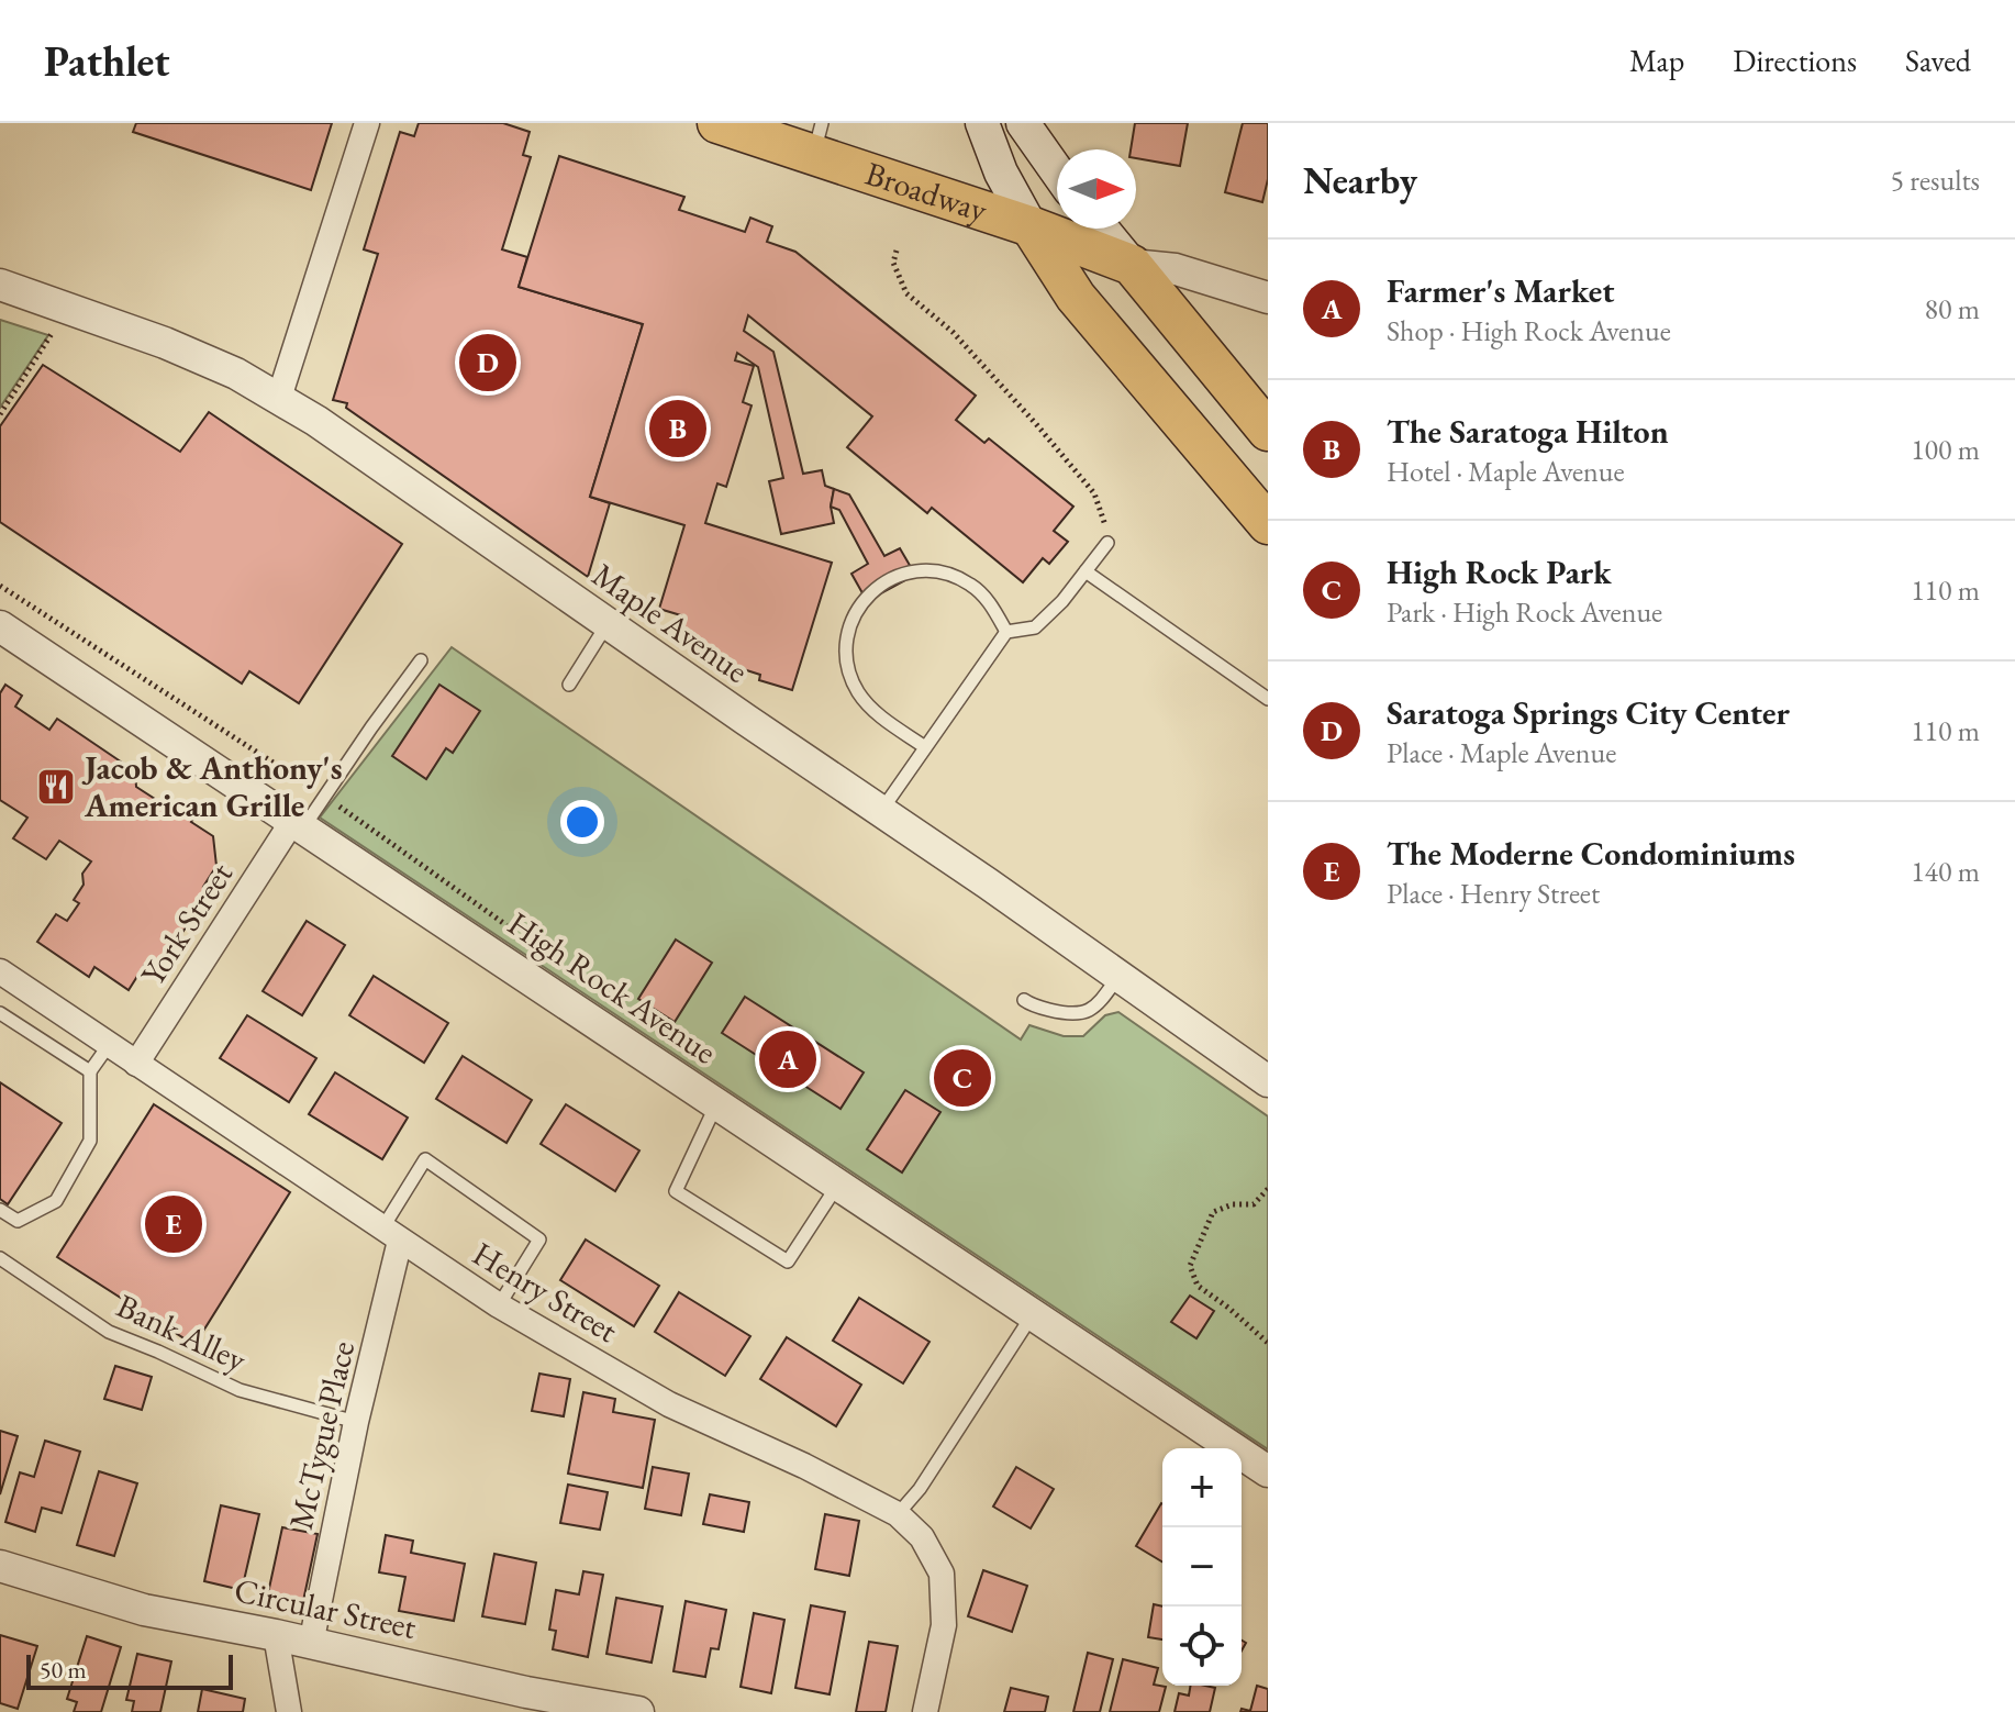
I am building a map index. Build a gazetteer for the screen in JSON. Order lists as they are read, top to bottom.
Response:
{
  "streets": {
    "highway": ["Broadway"],
    "street": [
      "Maple Avenue",
      "York Street",
      "High Rock Avenue",
      "Henry Street",
      "McTygue Place",
      "Circular Street"
    ],
    "lane": ["Bank Alley"]
  },
  "crossings": [
    ["York Street", "High Rock Avenue"],
    ["York Street", "Henry Street"],
    ["Henry Street", "McTygue Place"],
    ["Bank Alley", "McTygue Place"],
    ["McTygue Place", "Circular Street"]
  ],
  "places": {
    "restaurant": ["Jacob & Anthony's American Grille"]
  },
  "scale_bar": "50 m",
  "north": "right",
  "page": {
    "header": "Pathlet",
    "nav": ["Map", "Directions", "Saved"],
    "heading": ["Nearby", "5 results"],
    "list": [
      {
        "mark": "A",
        "name": "Farmer's Market",
        "note": "Shop · High Rock Avenue",
        "value": "80 m"
      },
      {
        "mark": "B",
        "name": "The Saratoga Hilton",
        "note": "Hotel · Maple Avenue",
        "value": "100 m"
      },
      {
        "mark": "C",
        "name": "High Rock Park",
        "note": "Park · High Rock Avenue",
        "value": "110 m"
      },
      {
        "mark": "D",
        "name": "Saratoga Springs City Center",
        "note": "Place · Maple Avenue",
        "value": "110 m"
      },
      {
        "mark": "E",
        "name": "The Moderne Condominiums",
        "note": "Place · Henry Street",
        "value": "140 m"
      }
    ],
    "pins": [
      "D",
      "B",
      "A",
      "C",
      "E"
    ],
    "map_buttons": ["+", "−"],
    "scale": "50 m"
  }
}
